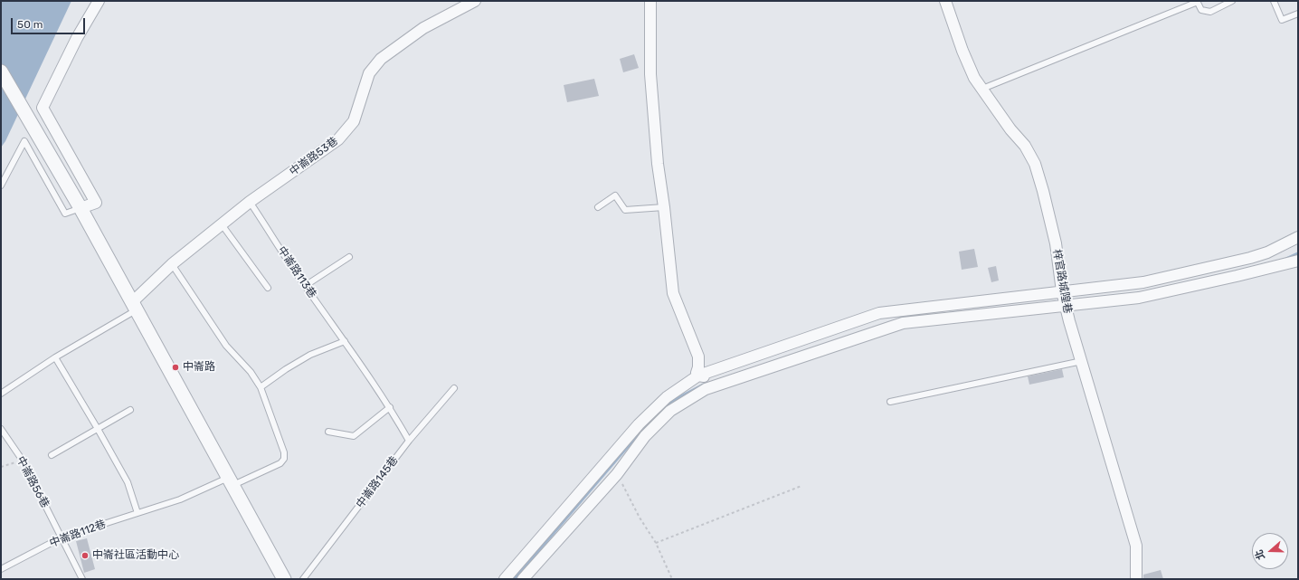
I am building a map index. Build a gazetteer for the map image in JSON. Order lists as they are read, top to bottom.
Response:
{
  "streets": {
    "street": ["中崙路53巷", "梓官路城隍巷"],
    "lane": [
      "中崙路113巷",
      "中崙路56巷",
      "中崙路145巷",
      "中崙路112巷"
    ]
  },
  "crossings": [
    ["中崙路53巷", "中崙路113巷"],
    ["中崙路113巷", "中崙路145巷"],
    ["中崙路56巷", "中崙路112巷"]
  ],
  "places": ["中崙路", "中崙社區活動中心"],
  "scale_bar": "50 m",
  "north": "left"
}
